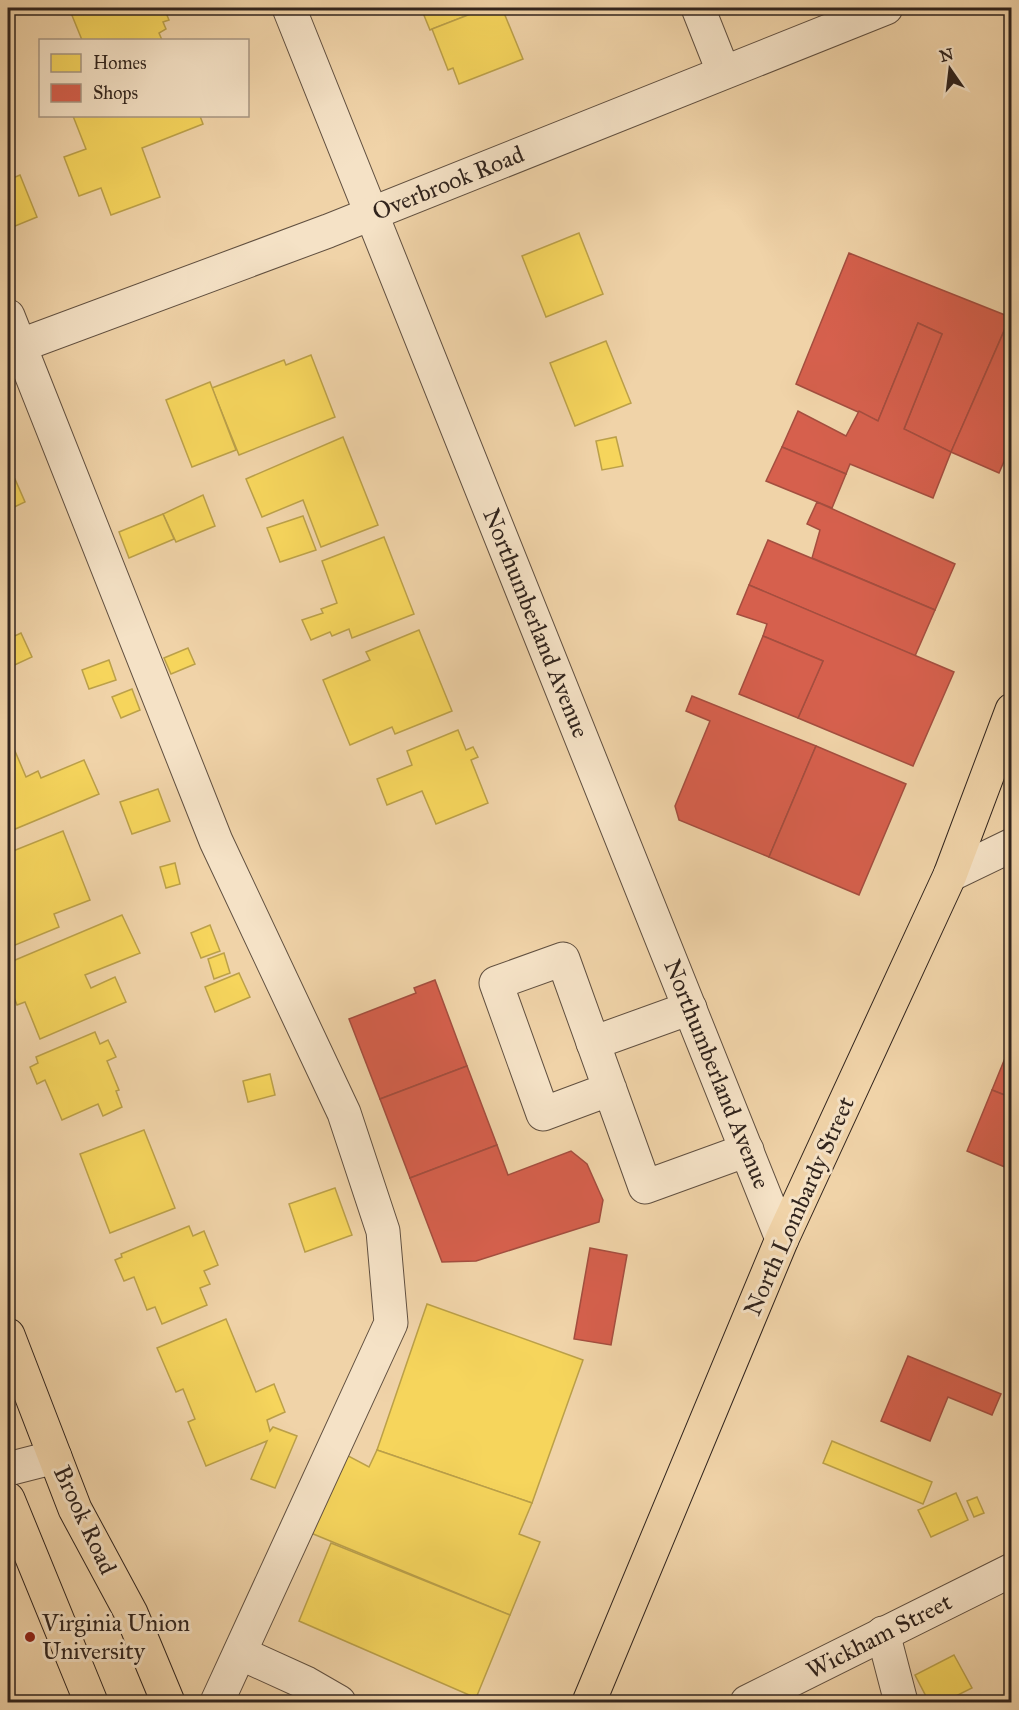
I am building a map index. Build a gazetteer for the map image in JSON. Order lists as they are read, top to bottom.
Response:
{
  "streets": {
    "main road": ["North Lombardy Street", "Brook Road"],
    "street": ["Overbrook Road", "Northumberland Avenue", "Wickham Street"]
  },
  "crossings": [
    ["Overbrook Road", "Northumberland Avenue"],
    ["Northumberland Avenue", "North Lombardy Street"]
  ],
  "places": ["Virginia Union University"],
  "legend": ["Homes", "Shops"],
  "north": "top"
}
